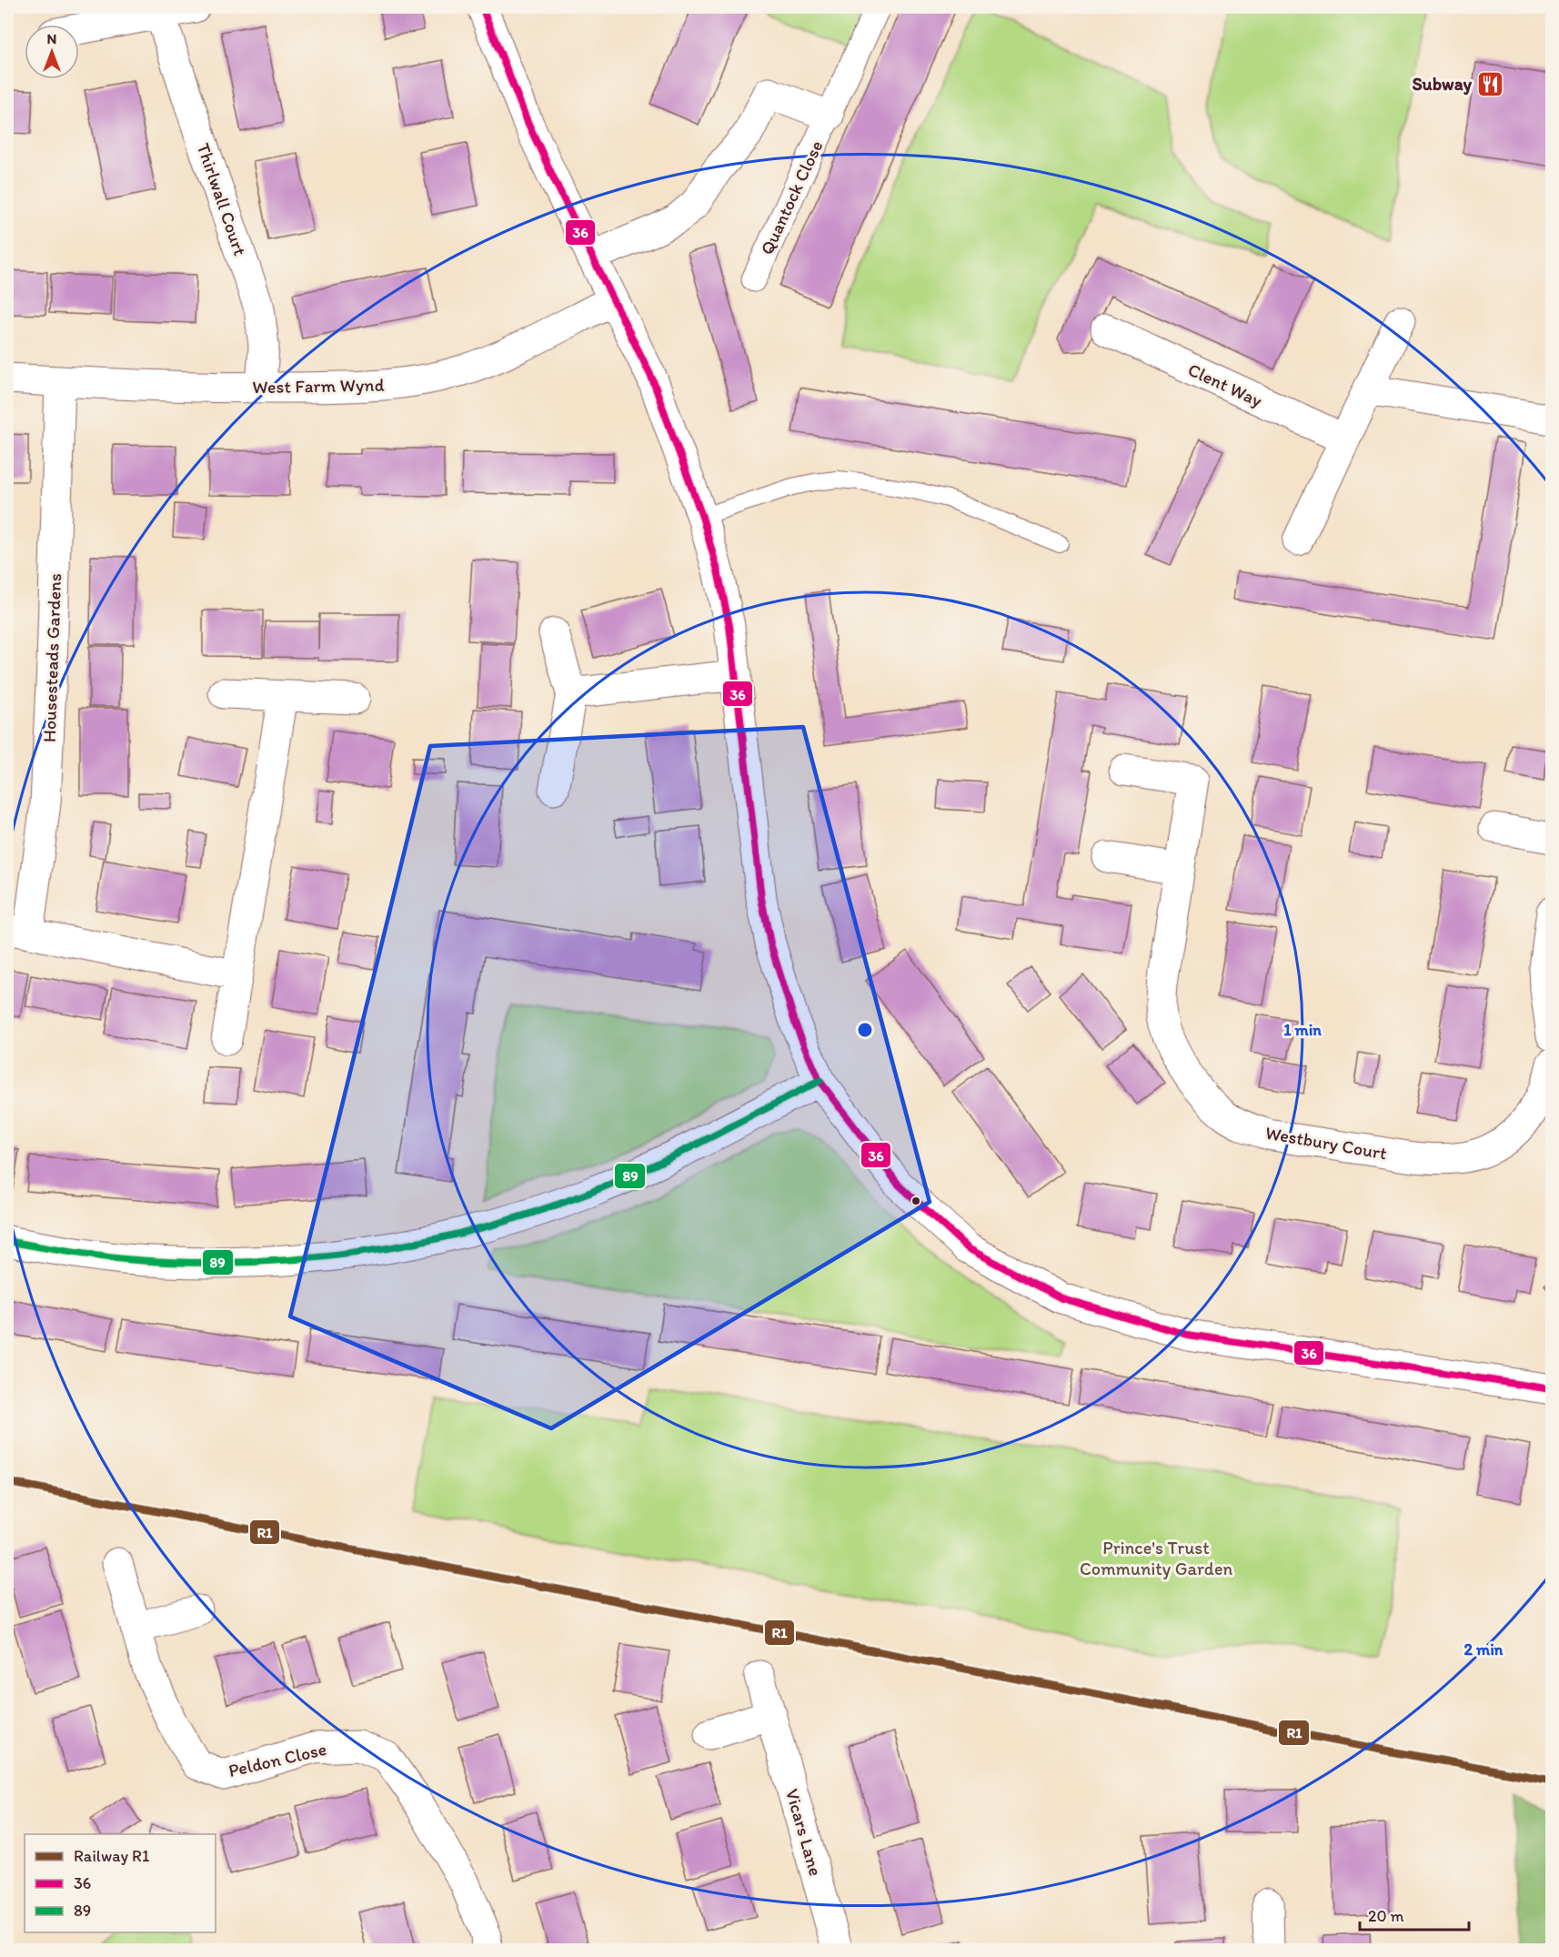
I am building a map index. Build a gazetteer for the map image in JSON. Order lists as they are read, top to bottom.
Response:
{
  "streets": {
    "street": [
      "Quantock Close",
      "Thirlwall Court",
      "Clent Way",
      "West Farm Wynd",
      "Housesteads Gardens",
      "Westbury Court",
      "Peldon Close",
      "Vicars Lane"
    ]
  },
  "crossings": [
    ["Thirlwall Court", "West Farm Wynd"],
    ["West Farm Wynd", "Housesteads Gardens"]
  ],
  "parks": ["Prince's Trust Community Garden"],
  "places": {
    "restaurant": ["Subway"]
  },
  "lines": ["transit line 36", "transit line 89", "rail line R1"],
  "legend": ["Railway R1", "36", "89"],
  "scale_bar": "20 m",
  "north": "top",
  "rings": ["1 min", "2 min"]
}
